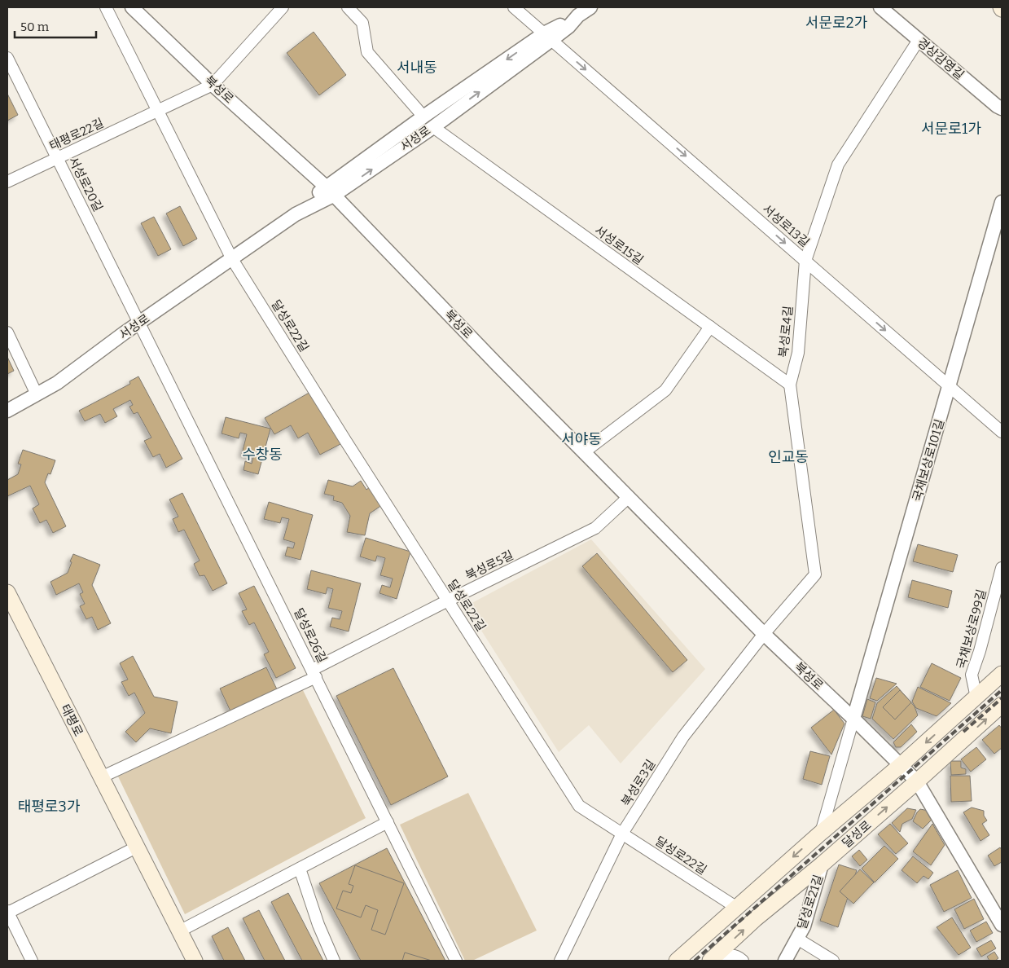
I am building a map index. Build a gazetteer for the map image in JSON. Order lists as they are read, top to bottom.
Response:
{
  "streets": {
    "main road": ["태평로", "달성로"],
    "street": [
      "경상감영길",
      "북성로",
      "태평로22길",
      "서성로",
      "서성로20길",
      "서성로13길",
      "서성로15길",
      "달성로22길",
      "북성로4길",
      "국채보상로101길",
      "북성로5길",
      "국채보상로99길",
      "달성로26길",
      "북성로3길",
      "달성로21길"
    ]
  },
  "crossings": [
    ["경상감영길", "북성로4길"],
    ["북성로", "태평로22길"],
    ["북성로", "서성로"],
    ["북성로", "북성로4길"],
    ["북성로", "국채보상로101길"],
    ["북성로", "북성로5길"],
    ["북성로", "북성로3길"],
    ["북성로", "달성로"],
    ["태평로22길", "서성로20길"],
    ["서성로", "서성로20길"],
    ["서성로", "서성로13길"],
    ["서성로", "서성로15길"],
    ["서성로", "달성로22길"],
    ["서성로", "달성로26길"],
    ["서성로20길", "달성로26길"],
    ["서성로13길", "북성로4길"],
    ["서성로13길", "국채보상로101길"],
    ["서성로15길", "북성로4길"],
    ["달성로22길", "북성로5길"],
    ["달성로22길", "북성로3길"],
    ["북성로4길", "북성로3길"],
    ["북성로5길", "달성로26길"],
    ["북성로5길", "태평로"],
    ["달성로", "달성로21길"]
  ],
  "one_way": ["서성로13길"],
  "districts": [
    "서문로2가",
    "서내동",
    "서문로1가",
    "서야동",
    "수창동",
    "인교동",
    "태평로3가"
  ],
  "scale_bar": "50 m"
}
